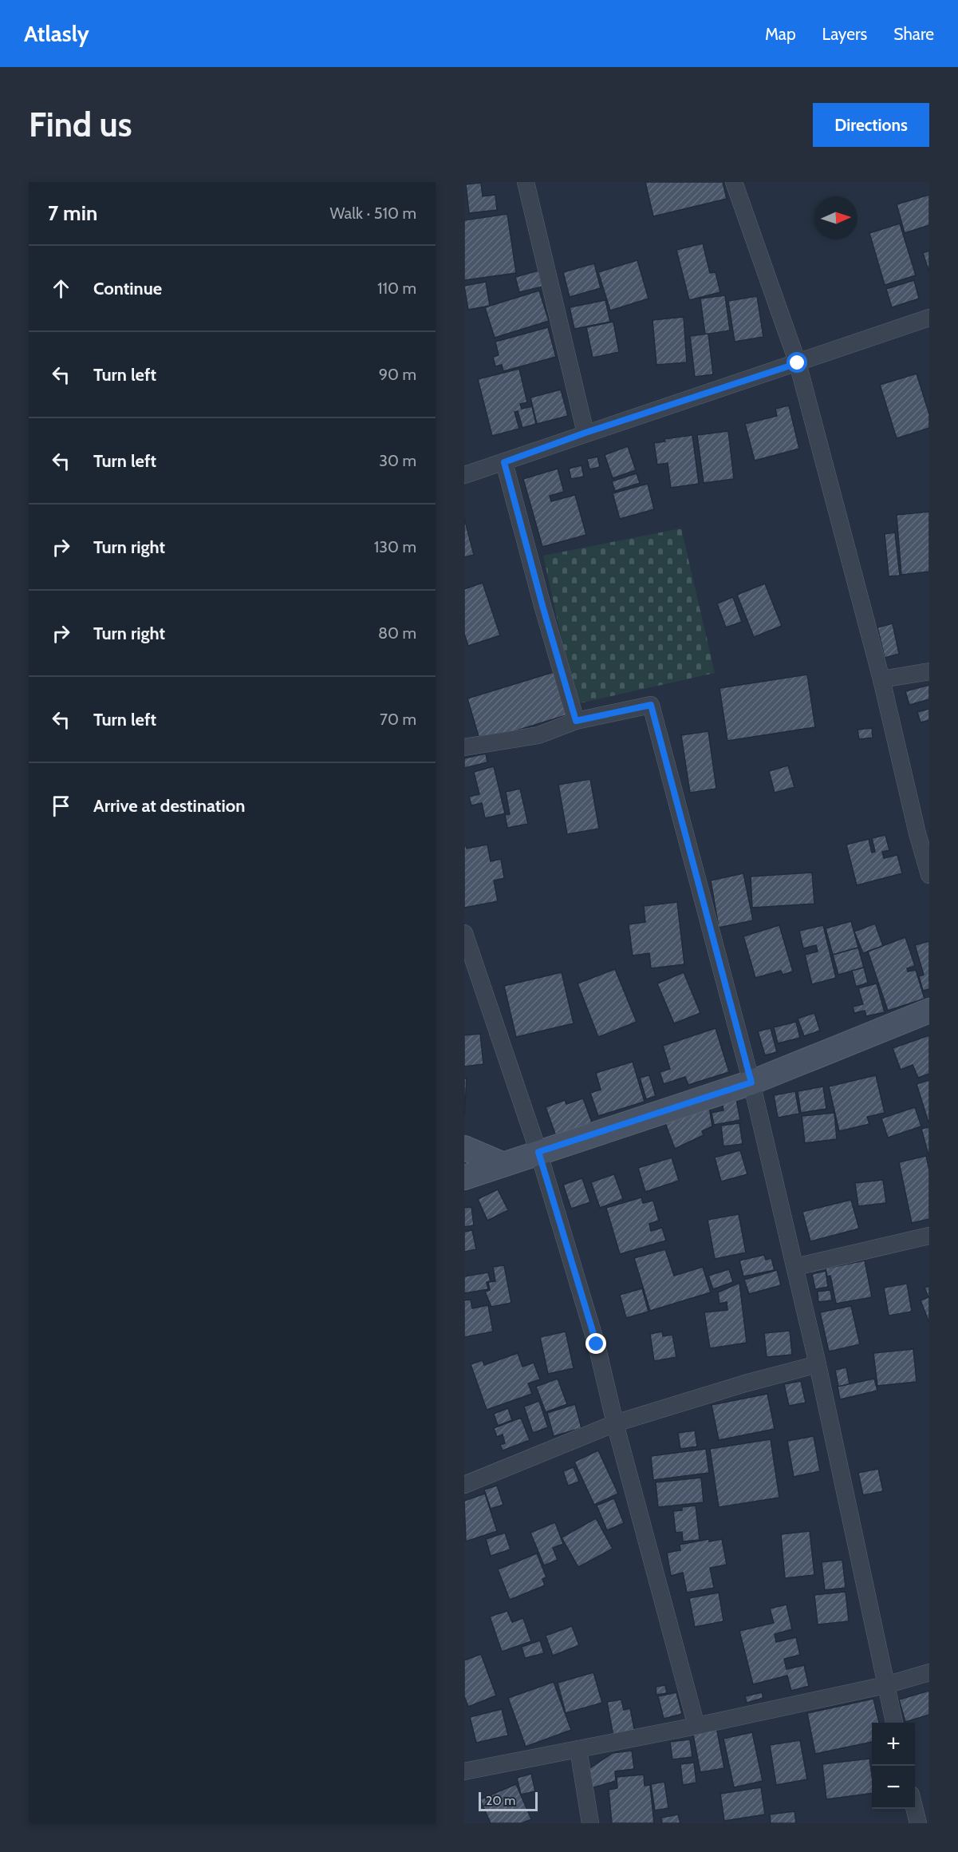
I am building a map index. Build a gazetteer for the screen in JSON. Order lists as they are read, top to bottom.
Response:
{
  "scale_bar": "20 m",
  "north": "right",
  "page": {
    "header": "Atlasly",
    "nav": ["Map", "Layers", "Share"],
    "buttons": "Directions",
    "title": "Find us",
    "heading": ["7 min", "Walk · 510 m"],
    "list": [
      ["Continue", "110 m"],
      ["Turn left", "90 m"],
      ["Turn left", "30 m"],
      ["Turn right", "130 m"],
      ["Turn right", "80 m"],
      ["Turn left", "70 m"],
      "Arrive at destination"
    ],
    "map_buttons": ["+", "−"],
    "scale": "20 m"
  }
}
